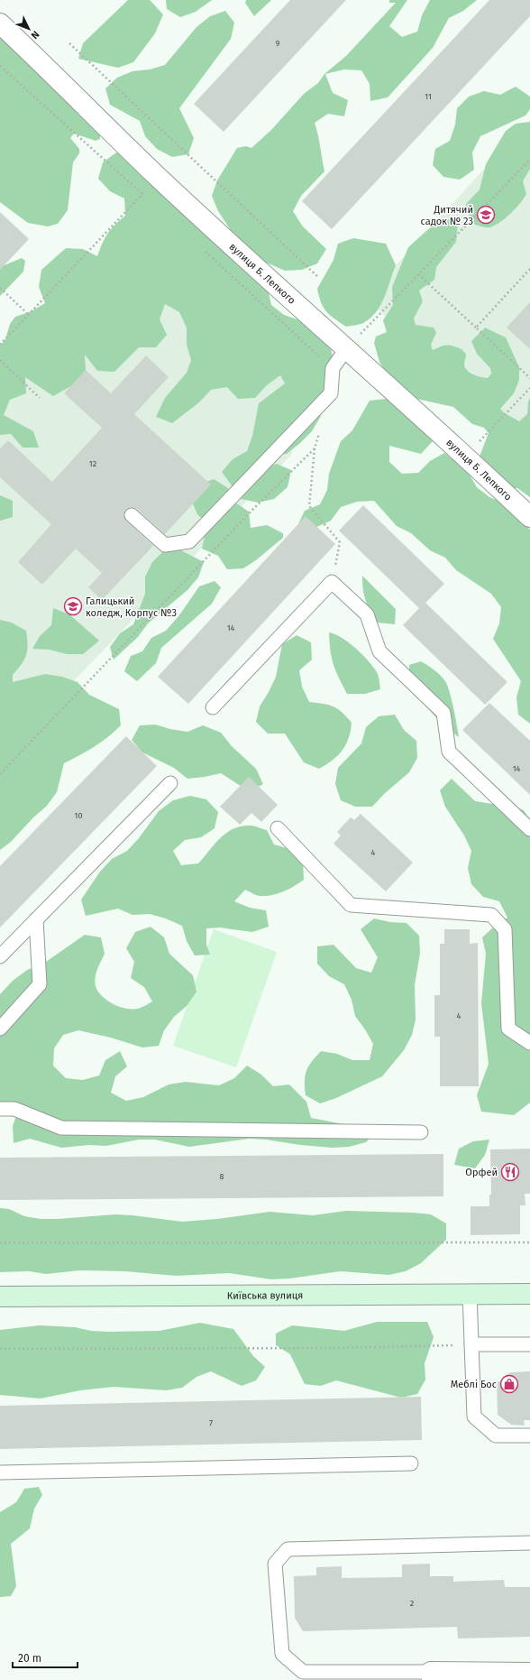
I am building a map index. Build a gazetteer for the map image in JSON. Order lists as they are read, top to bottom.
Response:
{
  "streets": {
    "main road": ["Київська вулиця"],
    "street": ["вулиця Б. Лепкого"]
  },
  "places": {
    "school or university": ["Дитячий садок № 23", "Галицький коледж, Корпус №3"],
    "restaurant": ["Орфей"],
    "shop": ["Меблі Бос"]
  },
  "house_numbers": [
    "9",
    "11",
    "12",
    "14",
    "14",
    "10",
    "4",
    "4",
    "8",
    "7",
    "2"
  ],
  "scale_bar": "20 m",
  "north": "bottom right"
}
